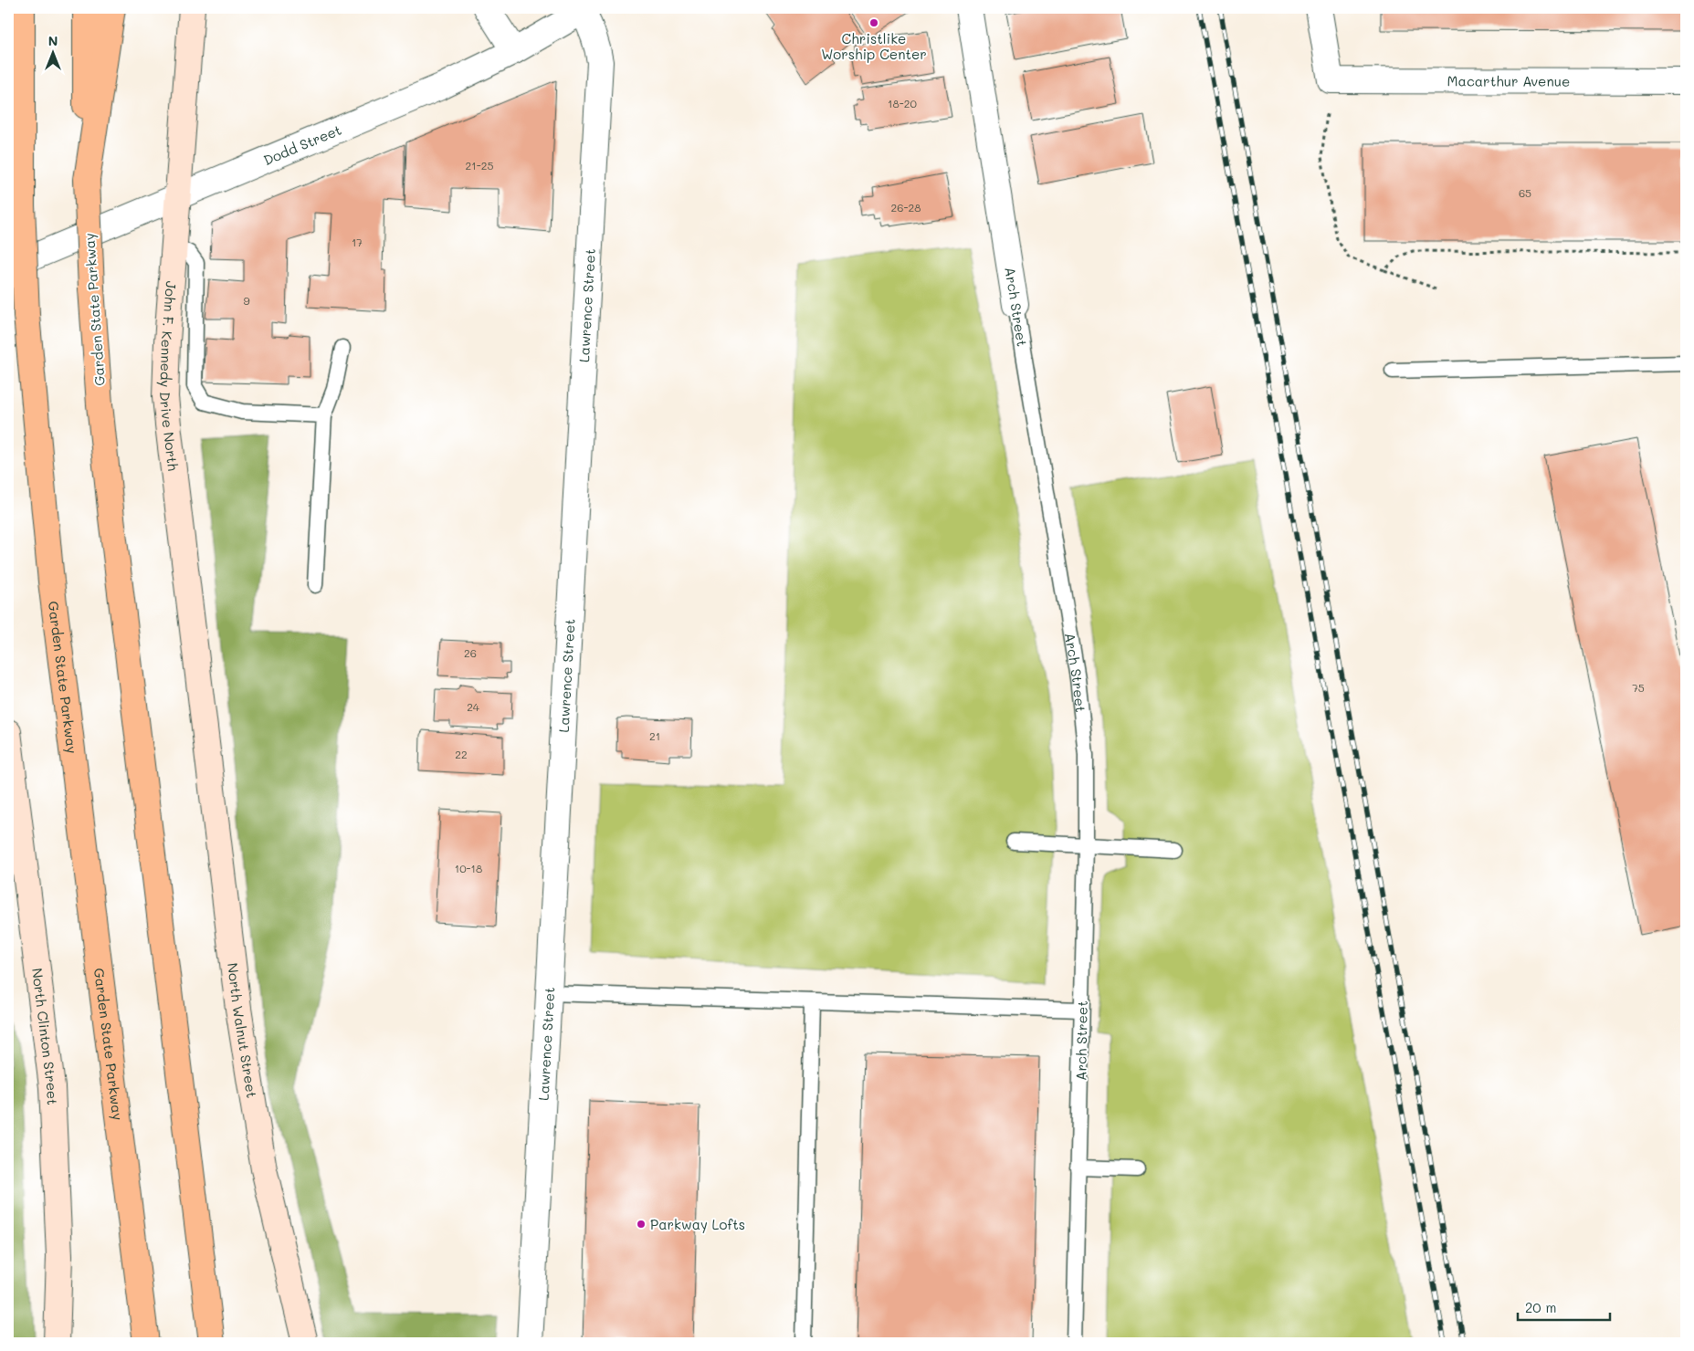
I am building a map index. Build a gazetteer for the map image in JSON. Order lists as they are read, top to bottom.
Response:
{
  "streets": {
    "highway": ["Garden State Parkway"],
    "main road": ["John F. Kennedy Drive North", "North Walnut Street", "North Clinton Street"],
    "street": [
      "Macarthur Avenue",
      "Dodd Street",
      "Lawrence Street",
      "Arch Street"
    ]
  },
  "crossings": [
    ["Dodd Street", "Lawrence Street"],
    ["Dodd Street", "John F. Kennedy Drive North"],
    ["John F. Kennedy Drive North", "North Walnut Street"]
  ],
  "places": ["Christlike Worship Center", "Parkway Lofts"],
  "house_numbers": [
    "18-20",
    "21-25",
    "65",
    "26-28",
    "17",
    "9",
    "26",
    "75",
    "24",
    "21",
    "22",
    "10-18"
  ],
  "scale_bar": "20 m",
  "north": "top"
}
